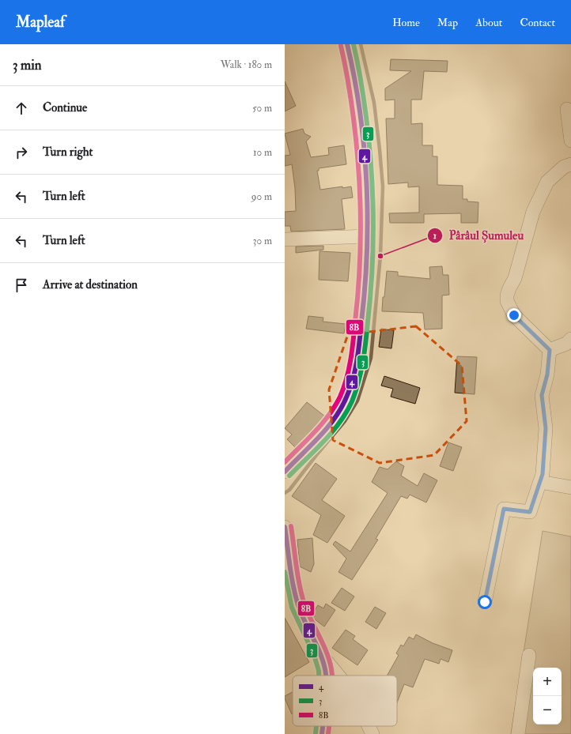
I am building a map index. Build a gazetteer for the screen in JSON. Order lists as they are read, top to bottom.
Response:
{
  "places": ["Pârâul Șumuleu"],
  "lines": ["transit line 4", "transit line 3", "transit line 8B"],
  "legend": ["4", "3", "8B"],
  "page": {
    "header": "Mapleaf",
    "nav": [
      "Home",
      "Map",
      "About",
      "Contact"
    ],
    "heading": ["3 min", "Walk · 180 m"],
    "list": [
      ["Continue", "50 m"],
      ["Turn right", "10 m"],
      ["Turn left", "90 m"],
      ["Turn left", "30 m"],
      "Arrive at destination"
    ],
    "map_buttons": ["+", "−"]
  }
}
